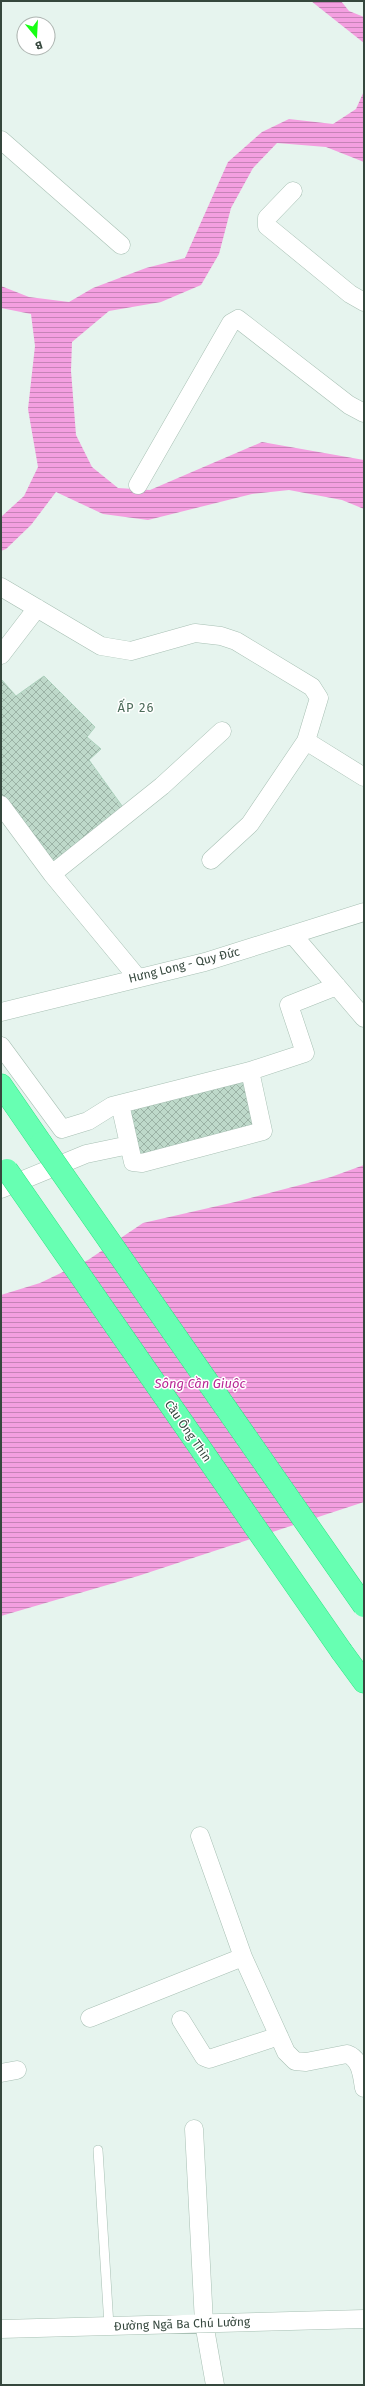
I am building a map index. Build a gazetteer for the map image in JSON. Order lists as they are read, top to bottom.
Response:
{
  "streets": {
    "highway": ["Cầu Ông Thìn"],
    "street": ["Hưng Long - Quy Đức", "Đường Ngã Ba Chú Lường"]
  },
  "districts": ["ẤP 26"],
  "water": ["Sông Cần Giuộc"],
  "north": "bottom"
}
